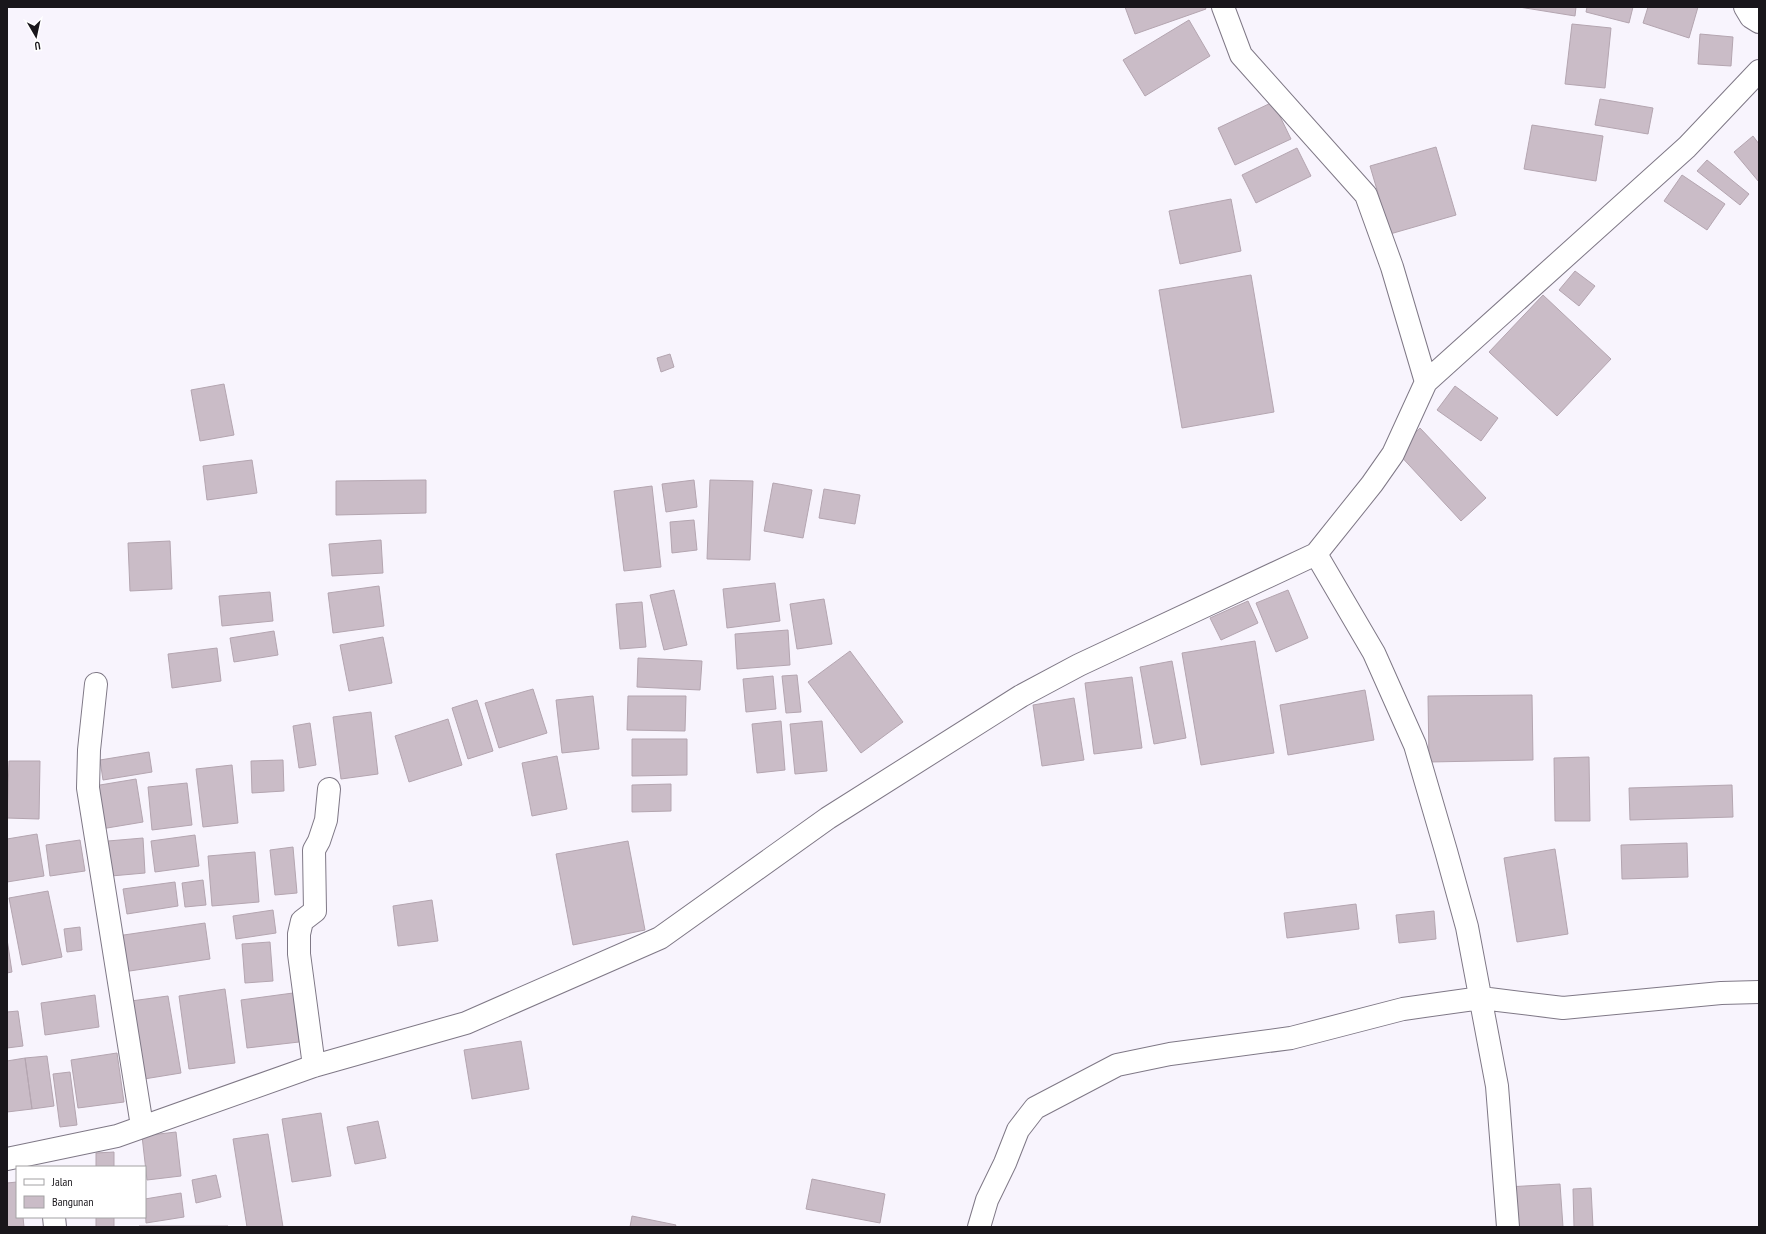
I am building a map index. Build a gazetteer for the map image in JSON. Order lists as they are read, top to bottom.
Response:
{
  "legend": ["Jalan", "Bangunan"],
  "north": "bottom"
}
